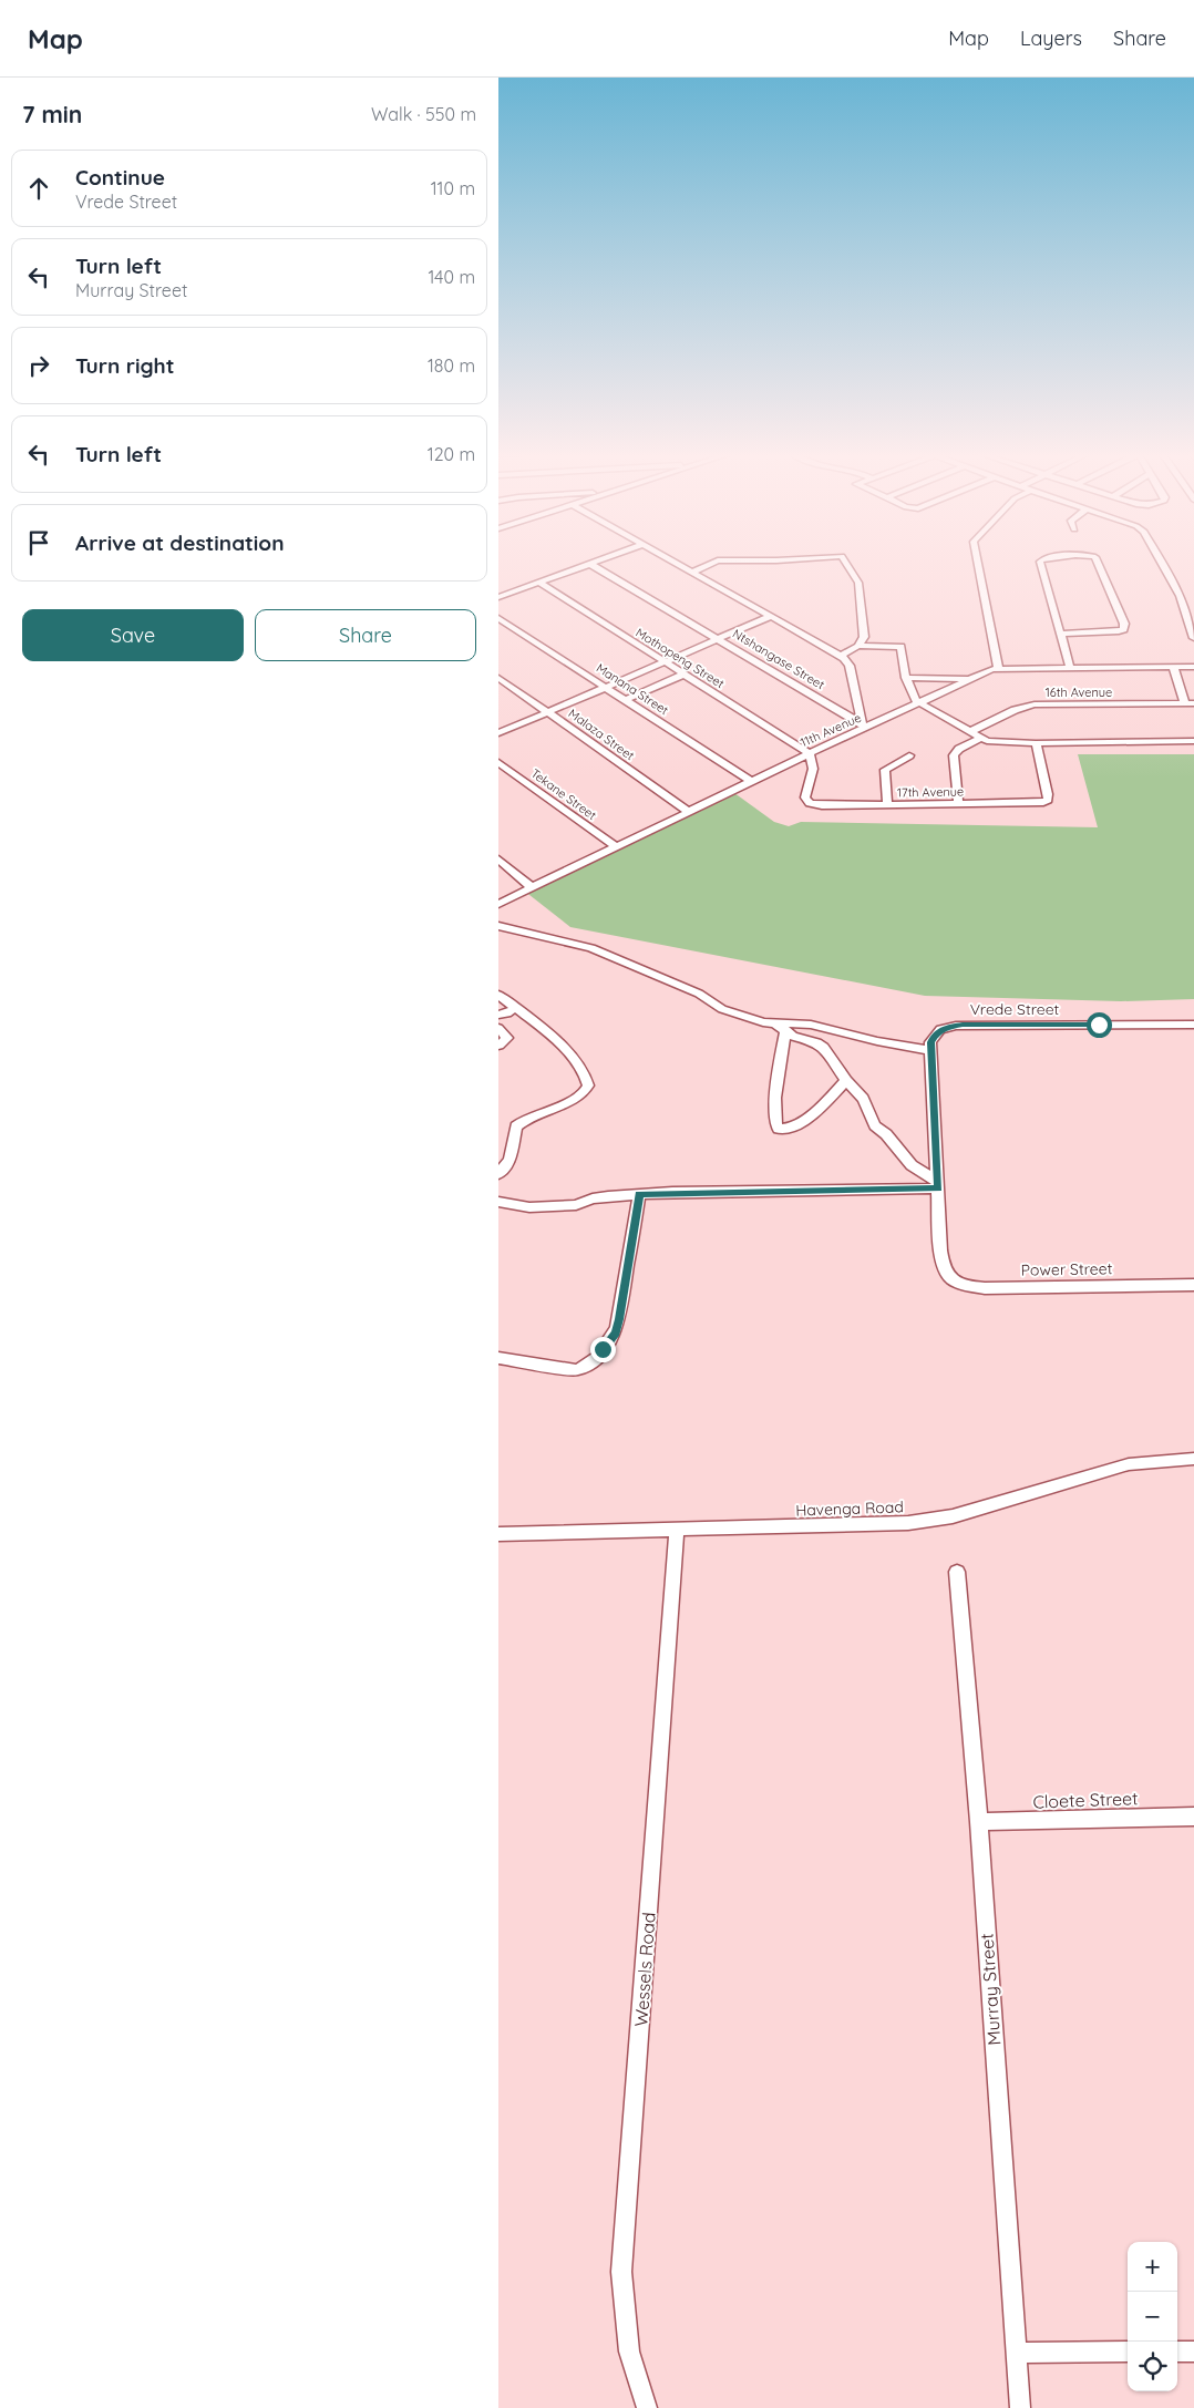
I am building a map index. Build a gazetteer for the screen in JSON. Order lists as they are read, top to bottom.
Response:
{
  "streets": {
    "street": [
      "Mothopeng Street",
      "Ntshangase Street",
      "Manana Street",
      "16th Avenue",
      "11th Avenue",
      "Malaza Street",
      "17th Avenue",
      "Tekane Street",
      "Vrede Street",
      "Power Street",
      "Havenga Road",
      "Cloete Street",
      "Wessels Road",
      "Murray Street"
    ]
  },
  "crossings": [
    ["Mothopeng Street", "11th Avenue"],
    ["Mothopeng Street", "17th Avenue"],
    ["Ntshangase Street", "11th Avenue"],
    ["Manana Street", "11th Avenue"],
    ["11th Avenue", "Malaza Street"],
    ["11th Avenue", "17th Avenue"],
    ["11th Avenue", "Tekane Street"],
    ["Havenga Road", "Wessels Road"],
    ["Cloete Street", "Murray Street"]
  ],
  "page": {
    "header": "Map",
    "nav": ["Map", "Layers", "Share"],
    "heading": ["7 min", "Walk · 550 m"],
    "list": [
      ["Continue", "Vrede Street", "110 m"],
      ["Turn left", "Murray Street", "140 m"],
      ["Turn right", "180 m"],
      ["Turn left", "120 m"],
      "Arrive at destination"
    ],
    "buttons": ["Save", "Share"],
    "map_buttons": ["+", "−"]
  }
}
